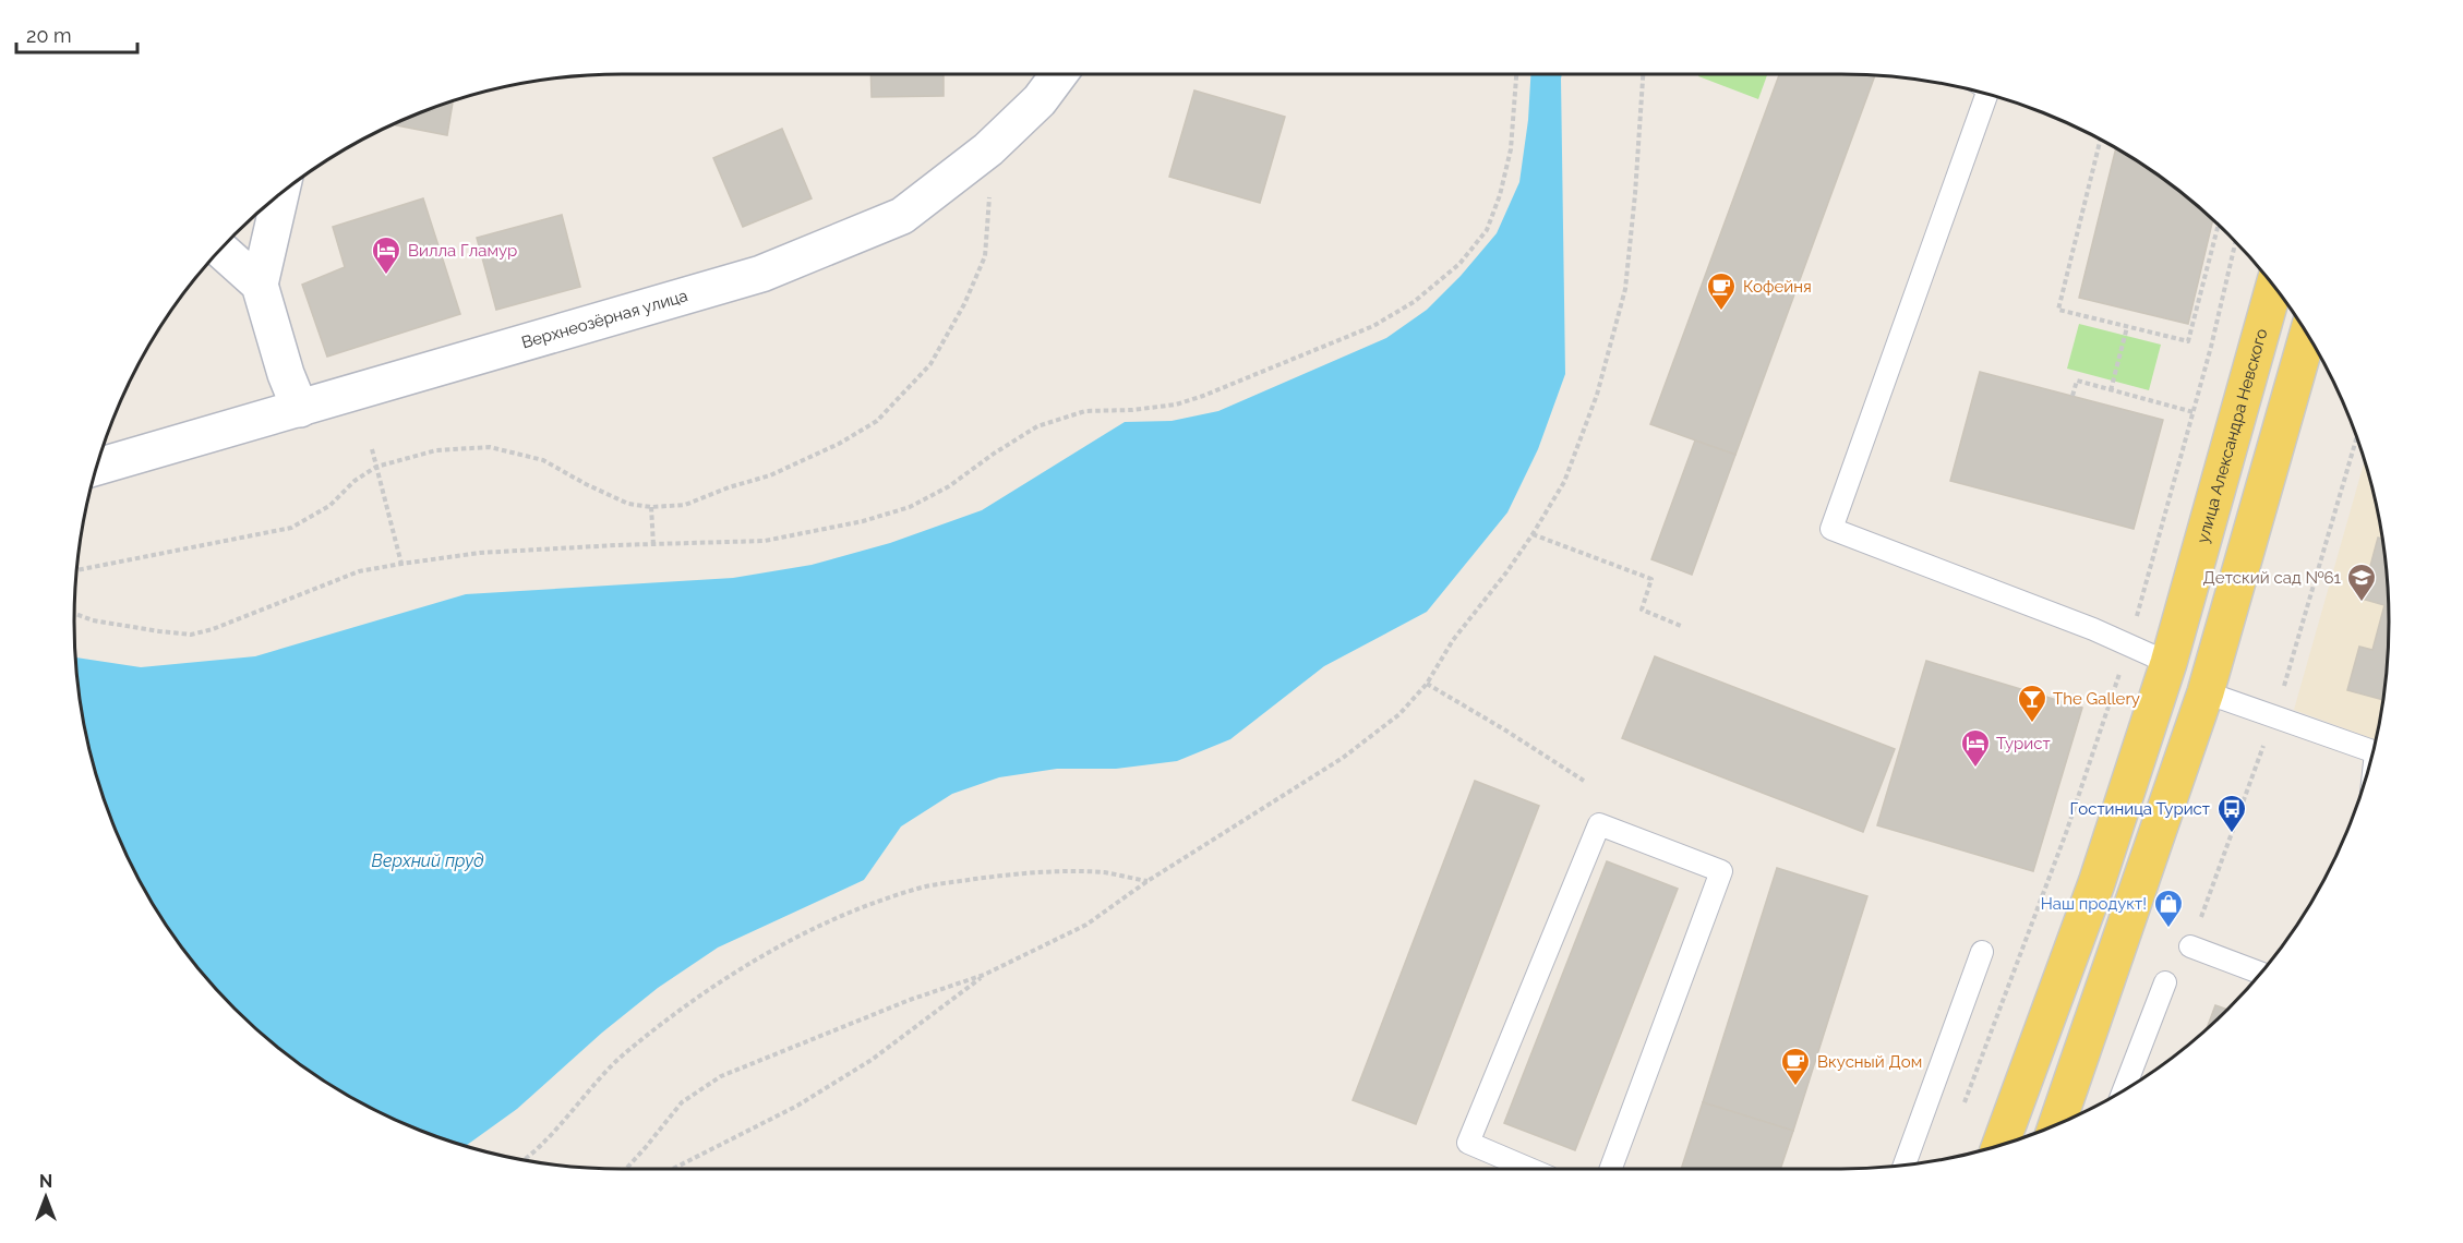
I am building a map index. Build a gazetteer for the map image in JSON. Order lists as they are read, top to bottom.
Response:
{
  "streets": {
    "main road": ["улица Александра Невского"],
    "street": ["Верхнеозёрная улица"]
  },
  "water": ["Верхний пруд"],
  "places": {
    "hotel": ["Вилла Гламур", "Турист"],
    "cafe": ["Кофейня", "Вкусный Дом"],
    "school or university": ["Детский сад №61"],
    "bar": ["The Gallery"],
    "bus stop": ["Гостиница Турист"],
    "shop": ["Наш продукт!"]
  },
  "scale_bar": "20 m",
  "north": "top"
}
